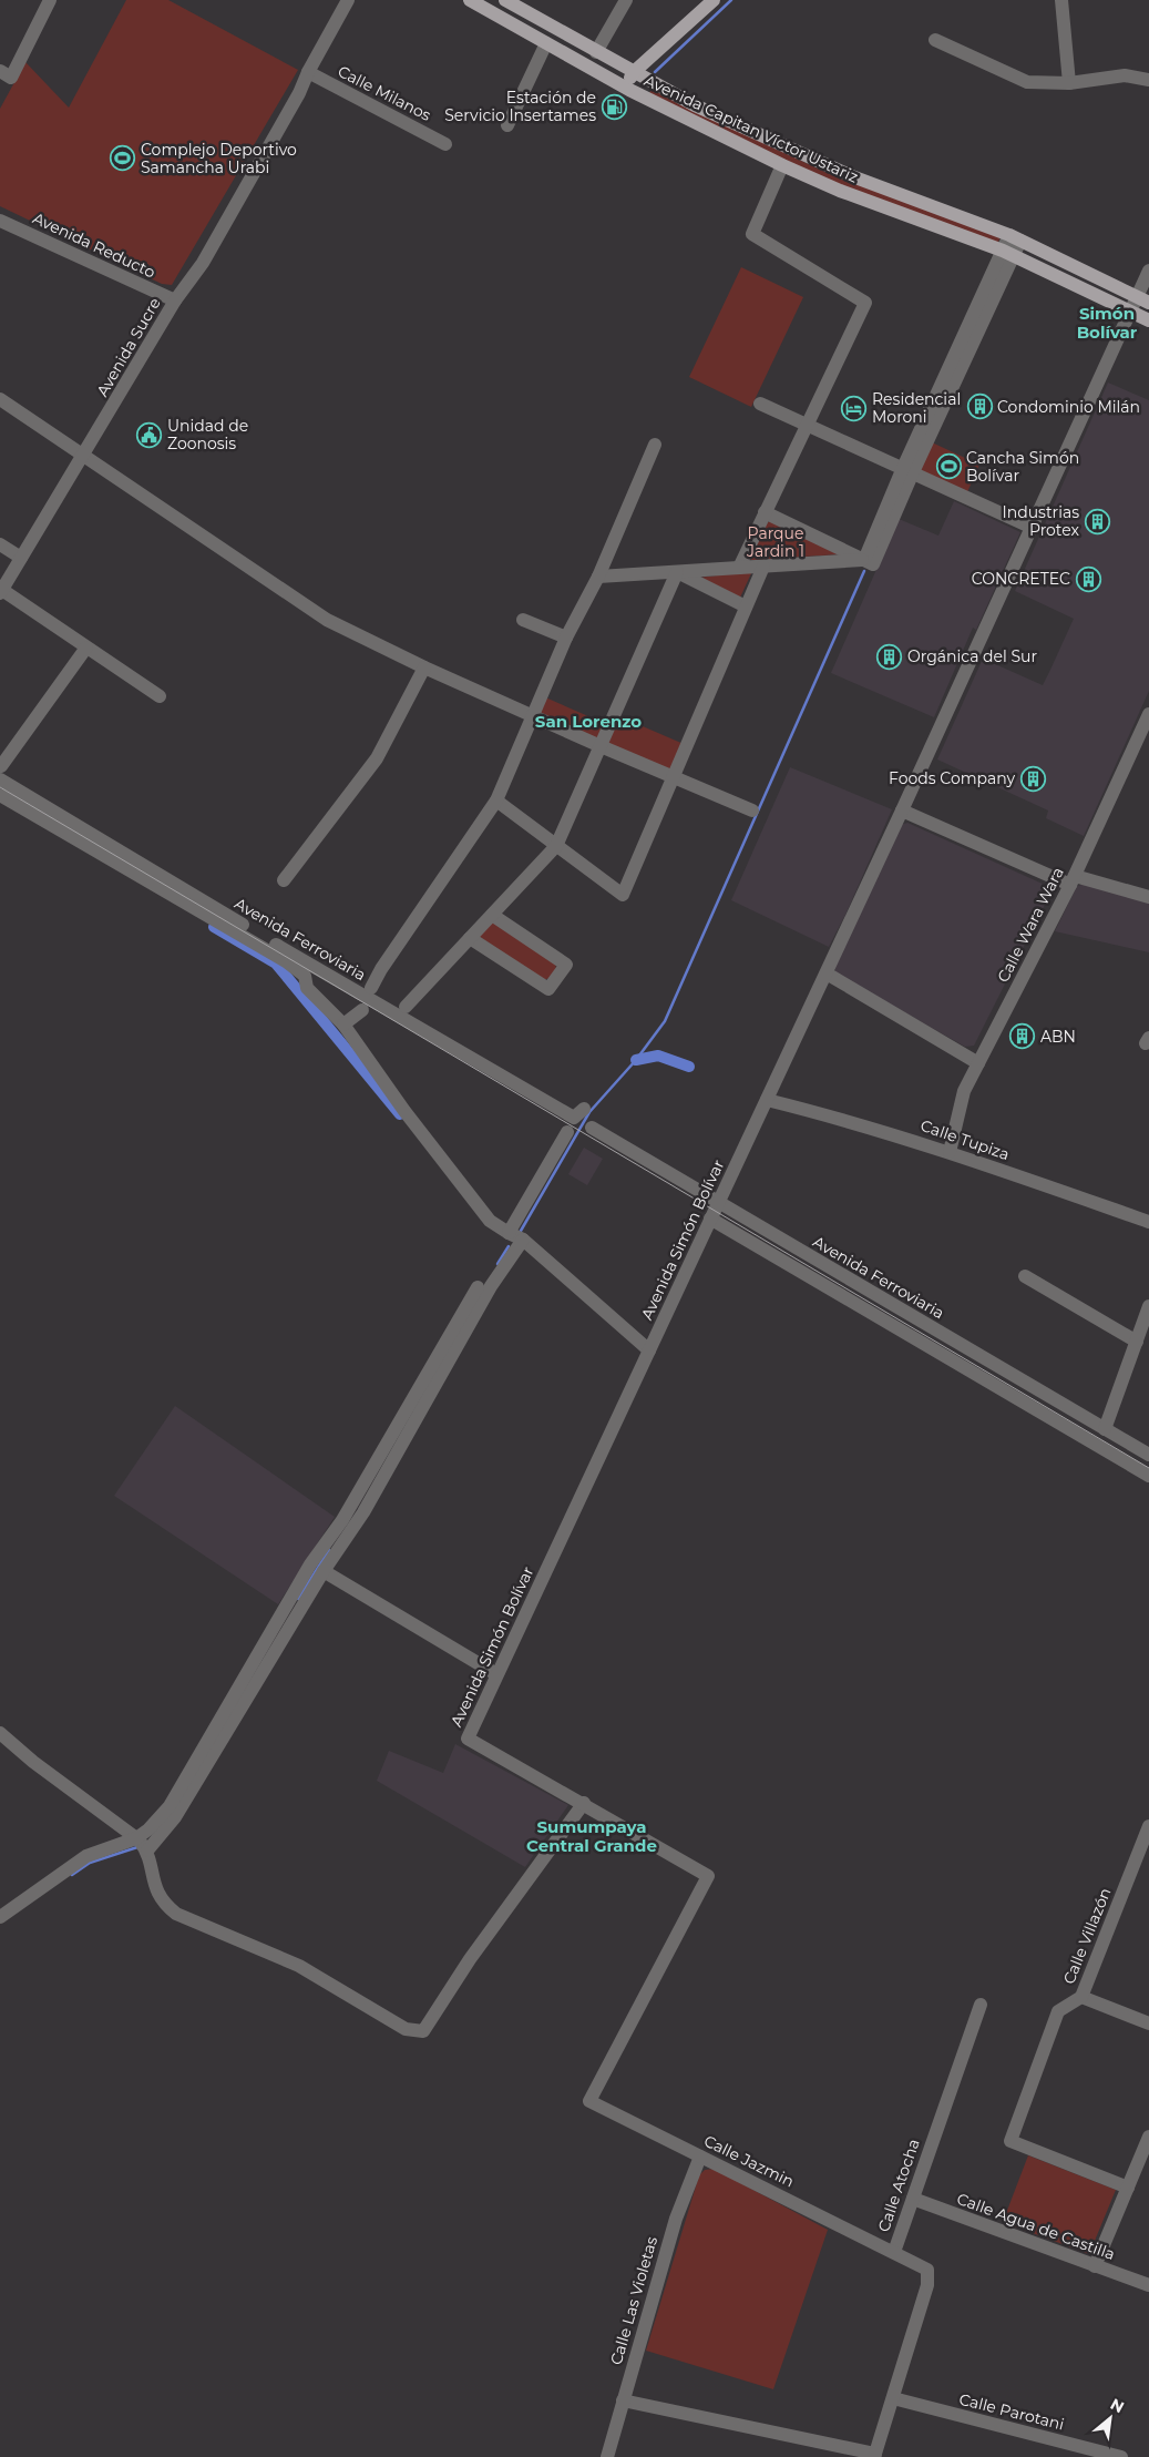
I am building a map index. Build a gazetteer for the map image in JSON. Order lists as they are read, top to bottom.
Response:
{
  "streets": {
    "main road": ["Avenida Capitan Víctor Ustariz"],
    "street": [
      "Calle Milanos",
      "Avenida Reducto",
      "Avenida Sucre",
      "Calle Wara Wara",
      "Avenida Ferroviaria",
      "Calle Tupiza",
      "Avenida Simón Bolívar",
      "Calle Villazón",
      "Calle Jazmin",
      "Calle Atocha",
      "Calle Agua de Castilla",
      "Calle Las Violetas",
      "Calle Parotani"
    ]
  },
  "crossings": [
    ["Calle Milanos", "Avenida Sucre"],
    ["Avenida Capitan Víctor Ustariz", "Avenida Simón Bolívar"],
    ["Avenida Reducto", "Avenida Sucre"],
    ["Calle Wara Wara", "Calle Tupiza"],
    ["Avenida Ferroviaria", "Avenida Simón Bolívar"],
    ["Calle Tupiza", "Avenida Simón Bolívar"],
    ["Avenida Simón Bolívar", "Calle Jazmin"],
    ["Calle Jazmin", "Calle Atocha"],
    ["Calle Jazmin", "Calle Las Violetas"],
    ["Calle Atocha", "Calle Agua de Castilla"],
    ["Calle Atocha", "Calle Parotani"]
  ],
  "districts": ["Simón Bolívar", "San Lorenzo", "Sumumpaya Central Grande"],
  "parks": ["Parque Jardin 1"],
  "places": {
    "fuel station": ["Estación de Servicio Insertames"],
    "sports": ["Complejo Deportivo Samancha Urabi", "Cancha Simón Bolívar"],
    "building": [
      "Condominio Milán",
      "Industrias Protex",
      "CONCRETEC",
      "Orgánica del Sur",
      "Foods Company",
      "ABN"
    ],
    "hotel": ["Residencial Moroni"],
    "public building": ["Unidad de Zoonosis"]
  },
  "north": "top right"
}
